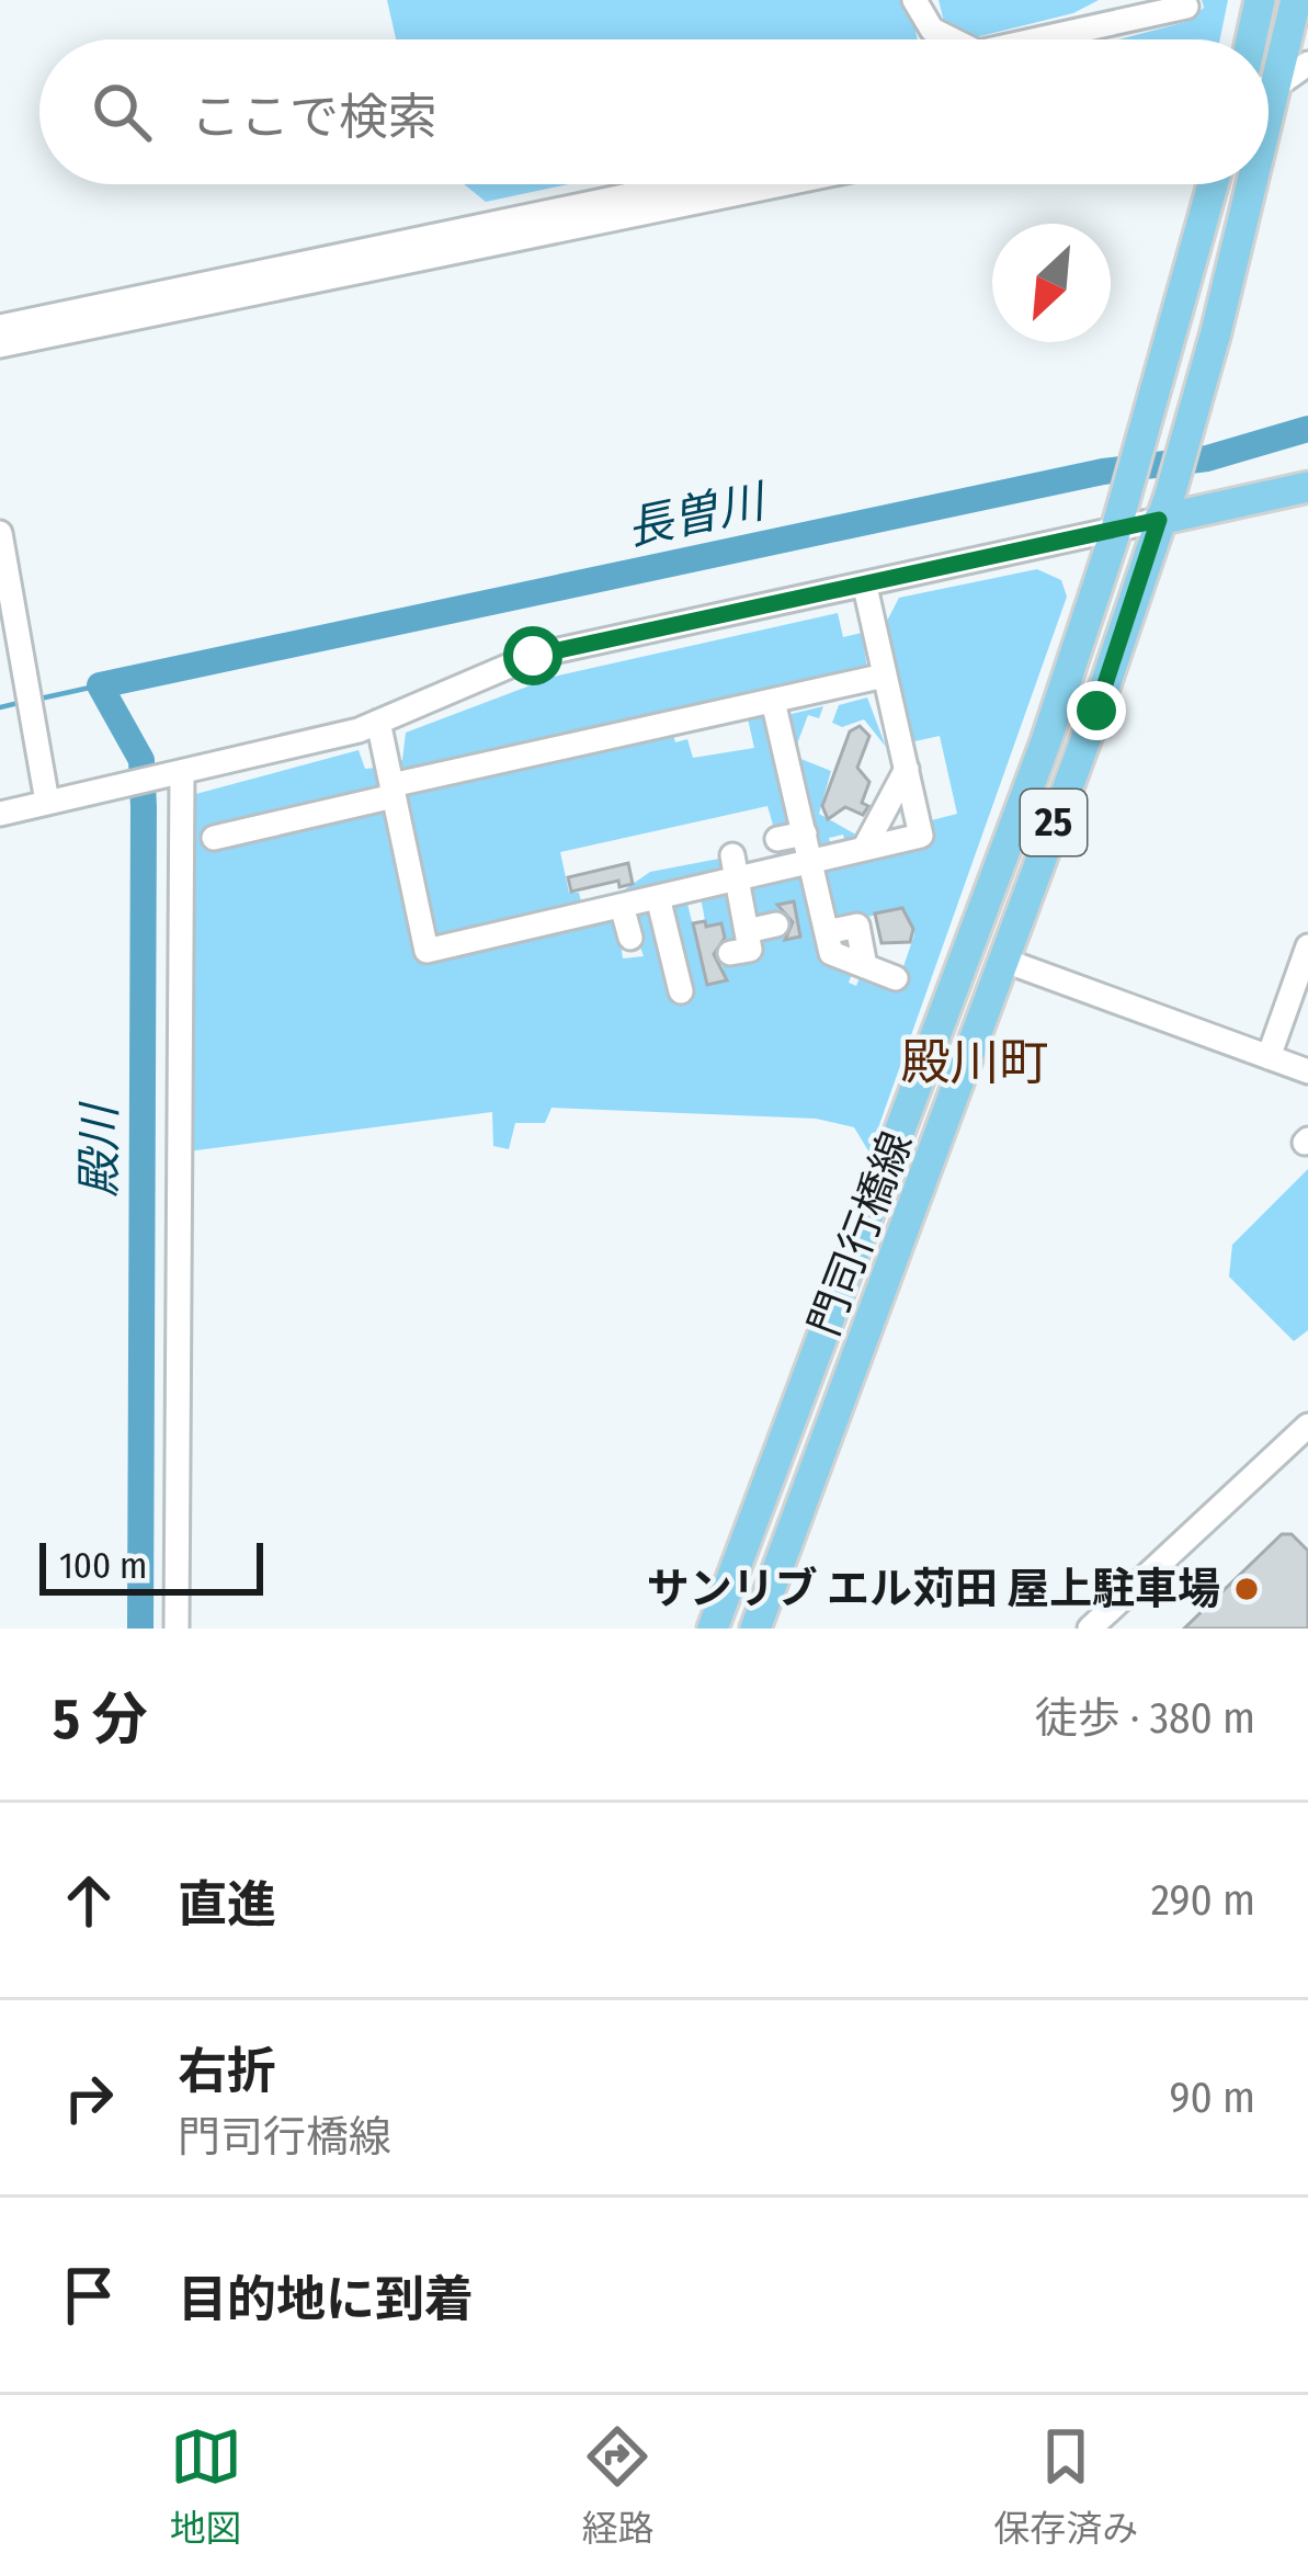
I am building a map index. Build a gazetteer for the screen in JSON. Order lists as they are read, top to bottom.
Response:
{
  "streets": {
    "main road": ["25", "門司行橋線"]
  },
  "districts": ["殿川町"],
  "water": ["長曽川", "殿川"],
  "places": ["サンリブ エル苅田 屋上駐車場"],
  "scale_bar": "100 m",
  "north": "bottom left",
  "page": {
    "search": "ここで検索",
    "scale": "100 m",
    "heading": ["5 分", "徒歩 · 380 m"],
    "list": [
      ["直進", "290 m"],
      ["右折", "門司行橋線", "90 m"],
      "目的地に到着"
    ],
    "nav": ["地図", "経路", "保存済み"]
  }
}
